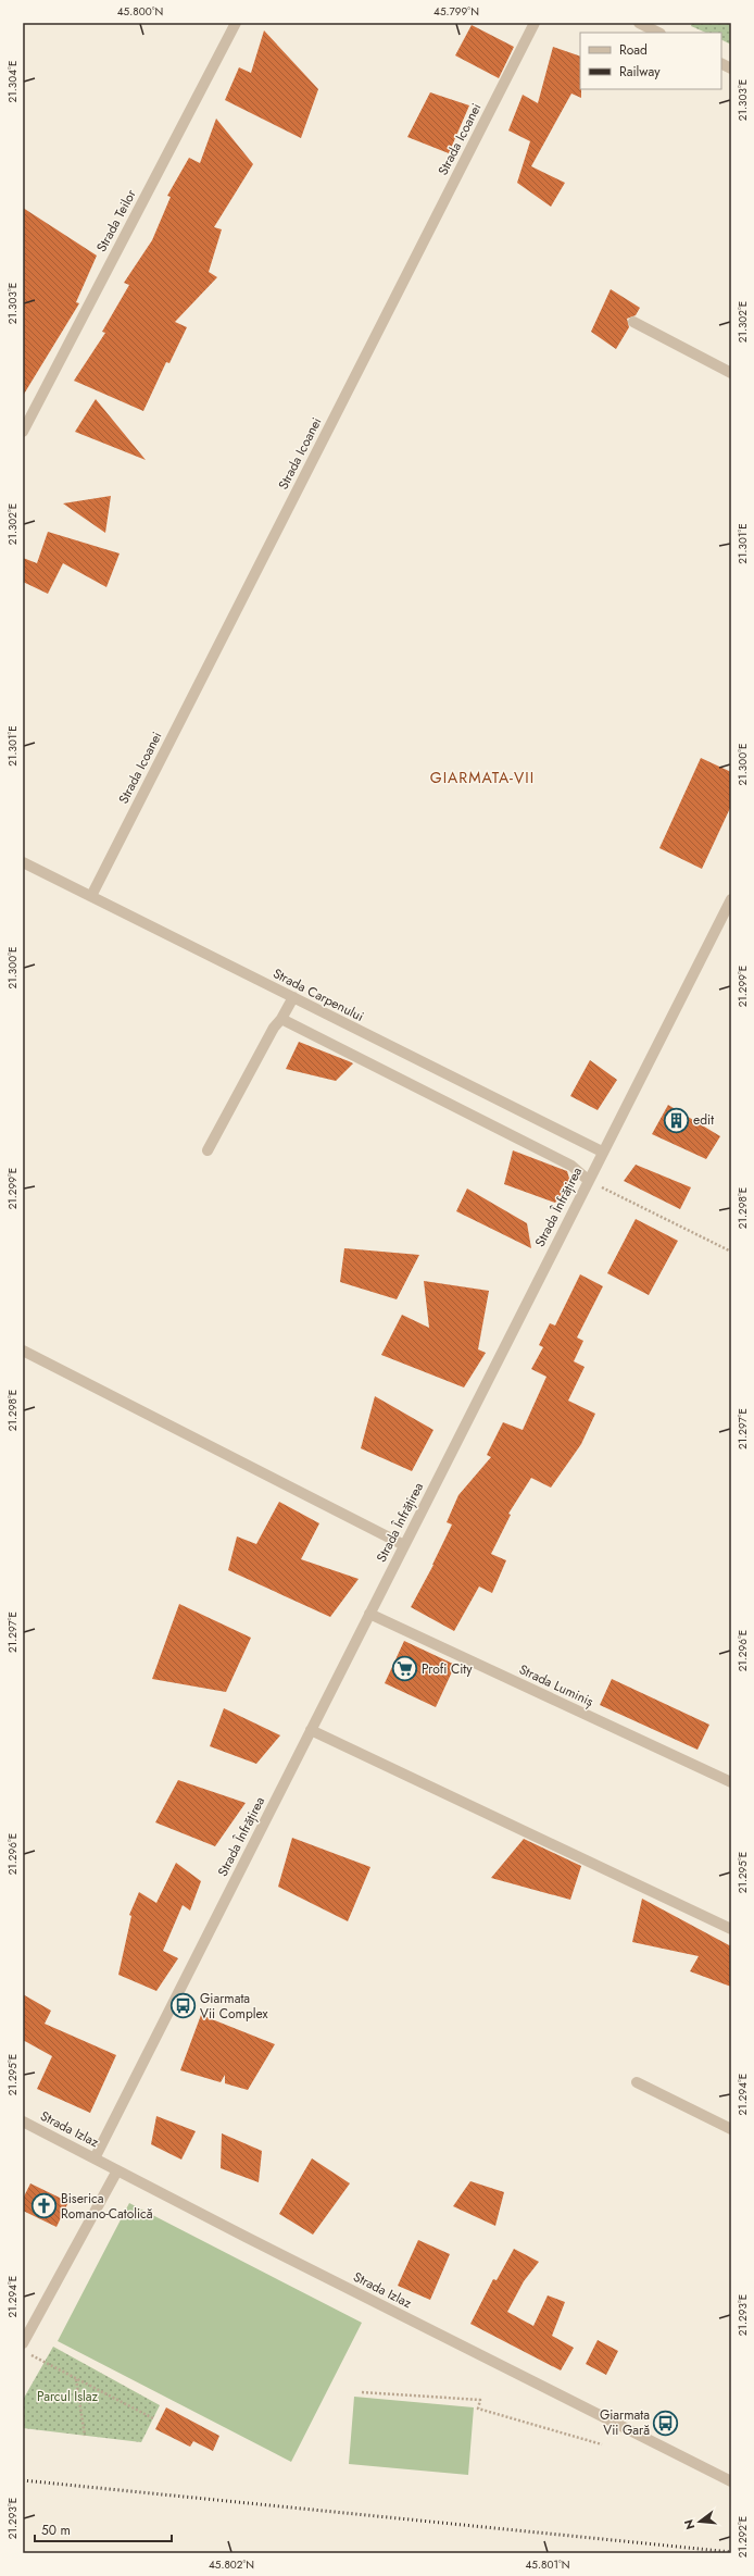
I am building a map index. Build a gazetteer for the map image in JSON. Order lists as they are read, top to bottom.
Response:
{
  "streets": {
    "street": [
      "Strada Icoanei",
      "Strada Teilor",
      "Strada Carpenului",
      "Strada Înfrățirea",
      "Strada Luminiș",
      "Strada Izlaz"
    ]
  },
  "crossings": [
    ["Strada Icoanei", "Strada Carpenului"],
    ["Strada Carpenului", "Strada Înfrățirea"],
    ["Strada Înfrățirea", "Strada Luminiș"],
    ["Strada Înfrățirea", "Strada Izlaz"]
  ],
  "districts": ["GIARMATA-VII"],
  "parks": ["Parcul Islaz"],
  "places": {
    "building": ["edit"],
    "supermarket": ["Profi City"],
    "bus stop": ["Giarmata Vii Complex", "Giarmata Vii Gară"],
    "church": ["Biserica Romano-Catolică"]
  },
  "legend": ["Road", "Railway"],
  "scale_bar": "50 m",
  "north": "left",
  "coordinates": [
    "45.800°N",
    "45.799°N",
    "21.304°E",
    "21.303°E",
    "21.302°E",
    "21.301°E",
    "21.300°E",
    "21.299°E",
    "21.298°E",
    "21.297°E",
    "21.296°E",
    "21.295°E",
    "21.294°E",
    "21.293°E",
    "21.292°E",
    "45.802°N",
    "45.801°N"
  ]
}
